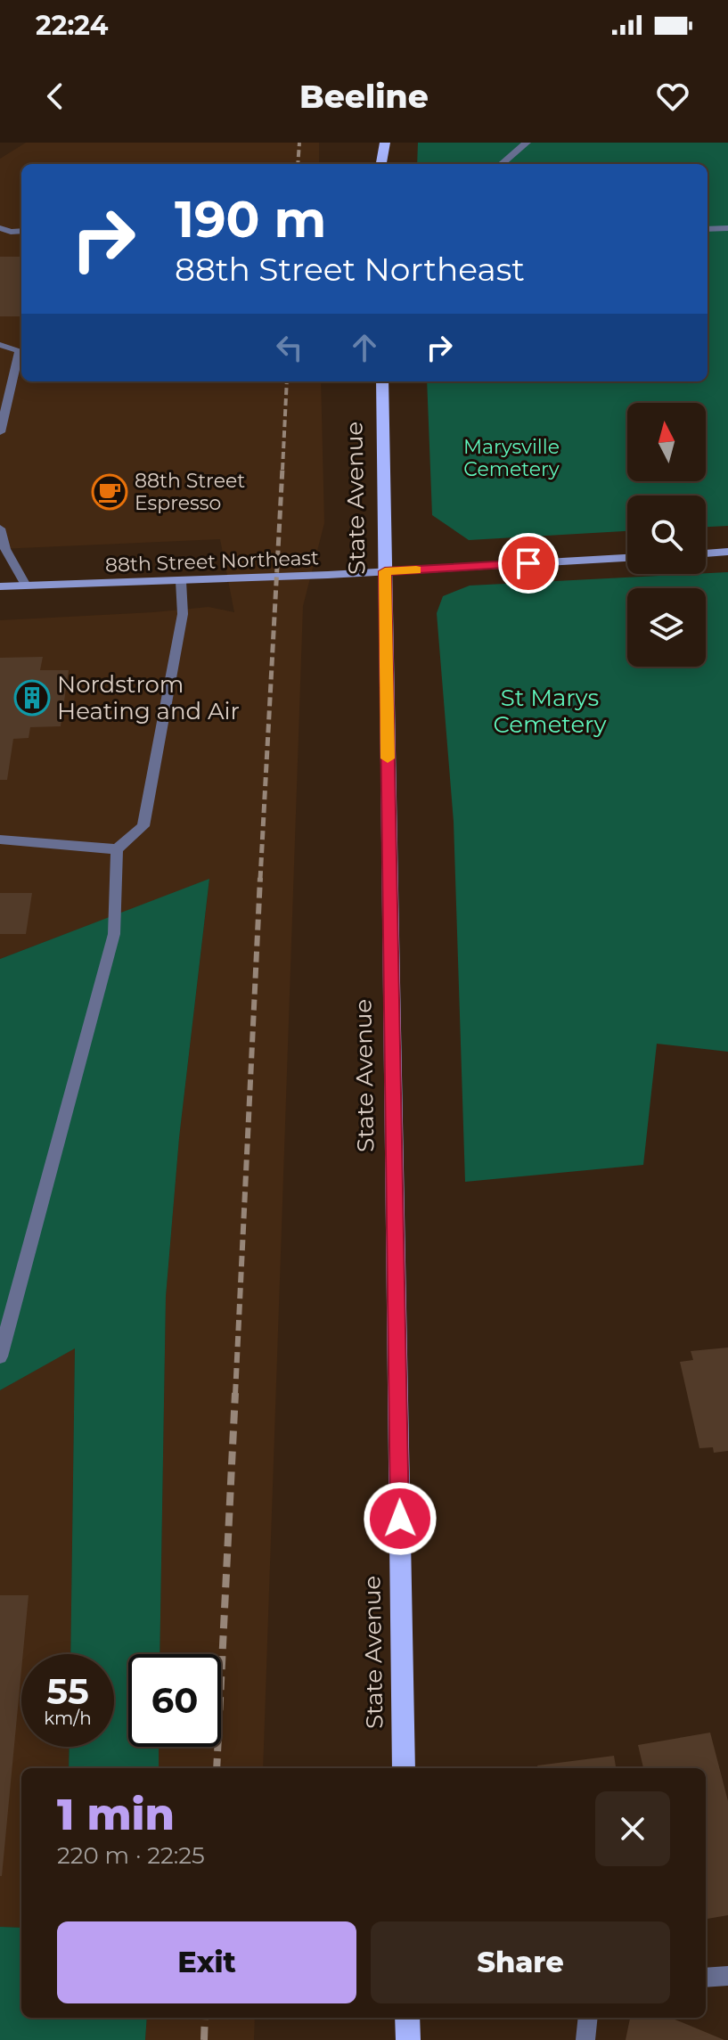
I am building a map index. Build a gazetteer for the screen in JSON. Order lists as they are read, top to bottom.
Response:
{
  "streets": {
    "main road": ["State Avenue", "88th Street Northeast"]
  },
  "crossings": [
    ["State Avenue", "88th Street Northeast"]
  ],
  "parks": ["Marysville Cemetery", "St Marys Cemetery"],
  "places": {
    "cafe": ["88th Street Espresso"],
    "building": ["Nordstrom Heating and Air"]
  },
  "north": "top",
  "page": {
    "status": "22:24",
    "header": "Beeline",
    "turn": ["190 m", "88th Street Northeast"],
    "speed": "55 km/h",
    "limit": "60",
    "heading": ["1 min", "220 m · 22:25"],
    "buttons": ["Exit", "Share"]
  }
}
